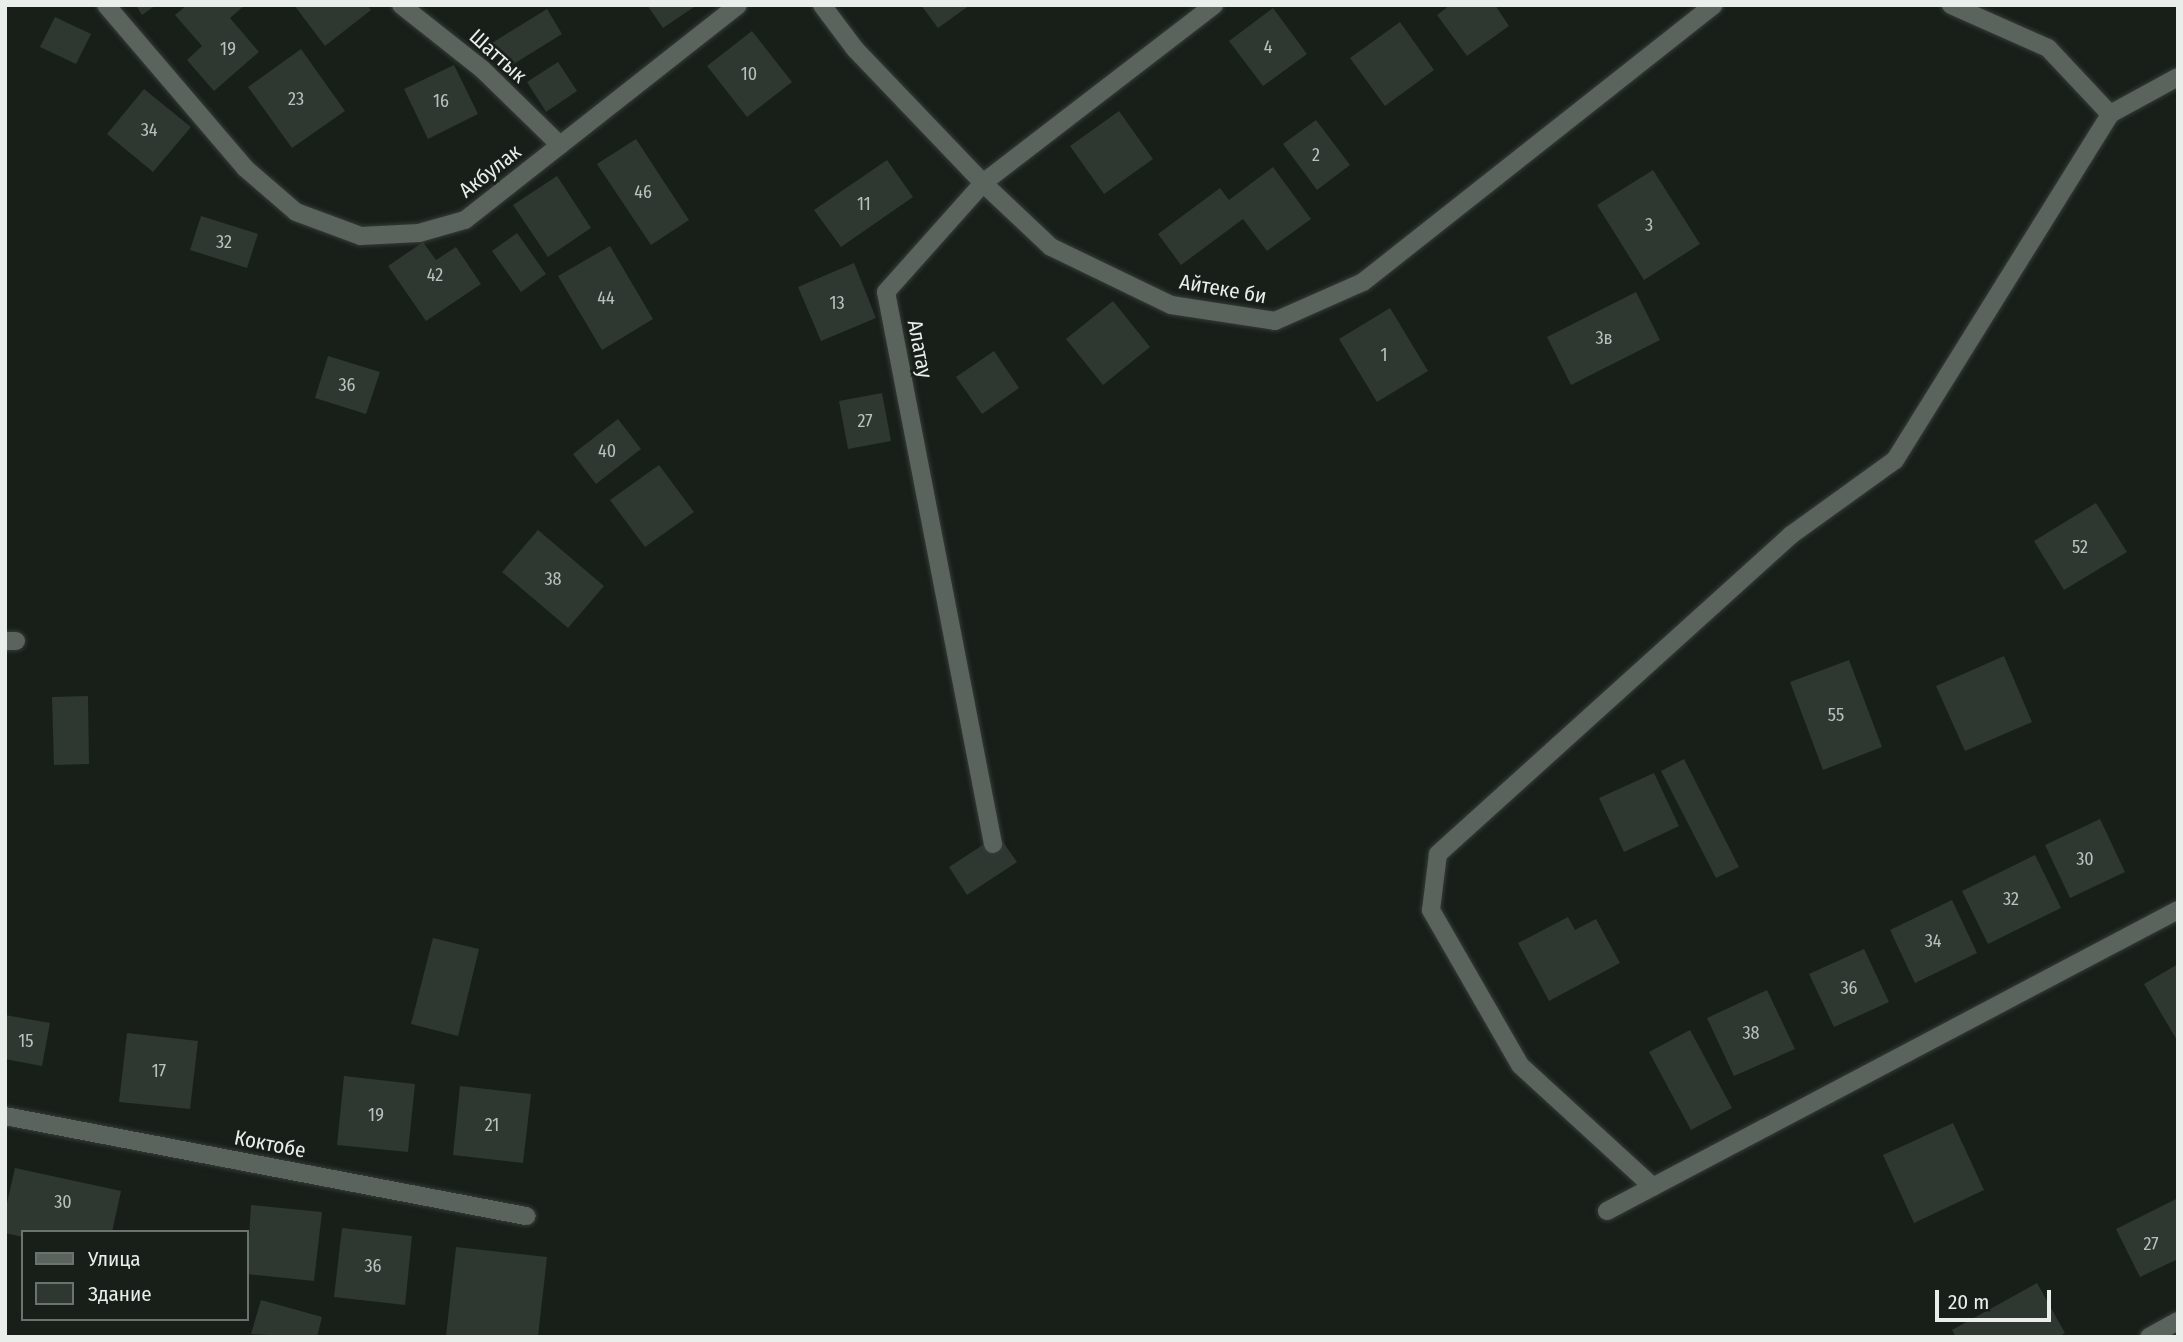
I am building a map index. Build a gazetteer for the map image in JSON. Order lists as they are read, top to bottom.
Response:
{
  "streets": {
    "street": [
      "Шаттык",
      "Акбулак",
      "Айтеке би",
      "Алатау",
      "Коктобе"
    ]
  },
  "crossings": [
    ["Шаттык", "Акбулак"],
    ["Айтеке би", "Алатау"]
  ],
  "house_numbers": [
    "4",
    "19",
    "10",
    "23",
    "16",
    "34",
    "2",
    "46",
    "11",
    "3",
    "32",
    "42",
    "44",
    "13",
    "3в",
    "1",
    "36",
    "27",
    "40",
    "52",
    "38",
    "55",
    "30",
    "32",
    "34",
    "36",
    "38",
    "15",
    "17",
    "19",
    "21",
    "30",
    "27",
    "36"
  ],
  "legend": ["Улица", "Здание"],
  "scale_bar": "20 m"
}
